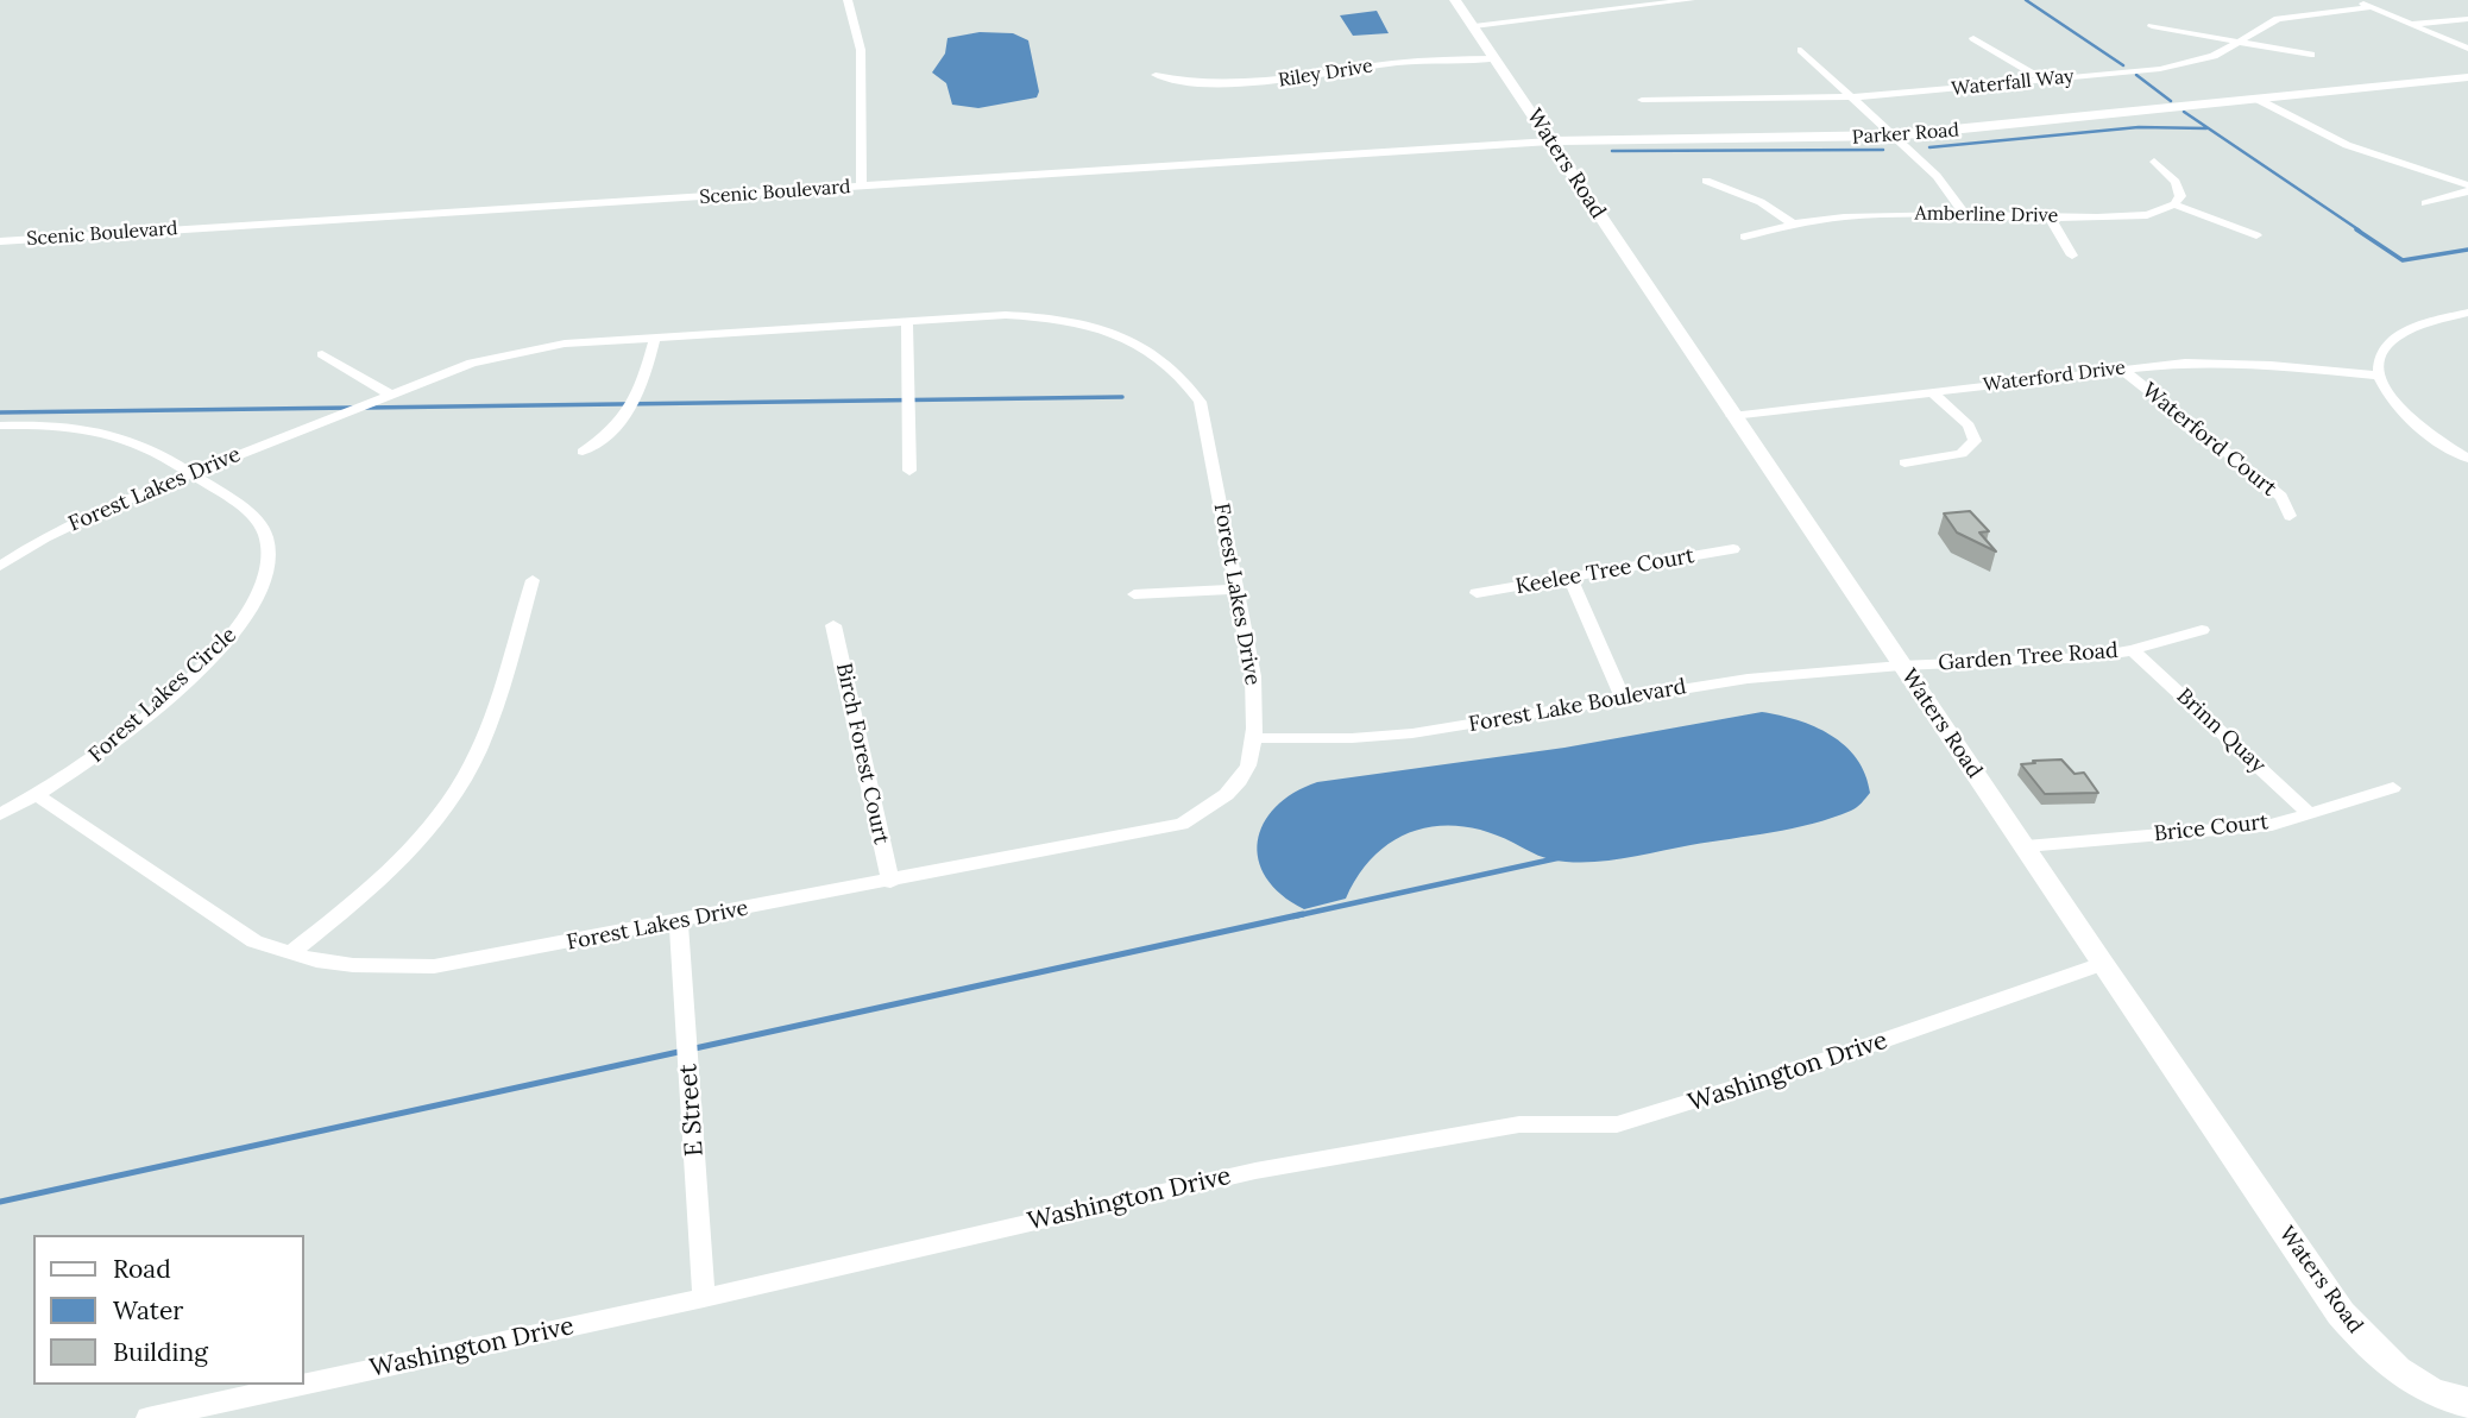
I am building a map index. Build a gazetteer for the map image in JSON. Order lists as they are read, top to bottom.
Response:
{
  "streets": {
    "street": [
      "Riley Drive",
      "Waterfall Way",
      "Parker Road",
      "Waters Road",
      "Scenic Boulevard",
      "Amberline Drive",
      "Waterford Drive",
      "Waterford Court",
      "Forest Lakes Drive",
      "Keelee Tree Court",
      "Garden Tree Road",
      "Forest Lakes Circle",
      "Forest Lake Boulevard",
      "Brinn Quay",
      "Birch Forest Court",
      "Brice Court",
      "Washington Drive",
      "E Street"
    ]
  },
  "crossings": [
    ["Riley Drive", "Waters Road"],
    ["Parker Road", "Waters Road"],
    ["Parker Road", "Scenic Boulevard"],
    ["Waters Road", "Scenic Boulevard"],
    ["Waters Road", "Waterford Drive"],
    ["Waters Road", "Garden Tree Road"],
    ["Waters Road", "Forest Lake Boulevard"],
    ["Waters Road", "Brice Court"],
    ["Waters Road", "Washington Drive"],
    ["Waterford Drive", "Waterford Court"],
    ["Forest Lakes Drive", "Forest Lakes Circle"],
    ["Forest Lakes Drive", "Forest Lake Boulevard"],
    ["Forest Lakes Drive", "Birch Forest Court"],
    ["Forest Lakes Drive", "E Street"],
    ["Garden Tree Road", "Forest Lake Boulevard"],
    ["Garden Tree Road", "Brinn Quay"],
    ["Brinn Quay", "Brice Court"],
    ["Washington Drive", "E Street"]
  ],
  "legend": ["Road", "Water", "Building"]
}
